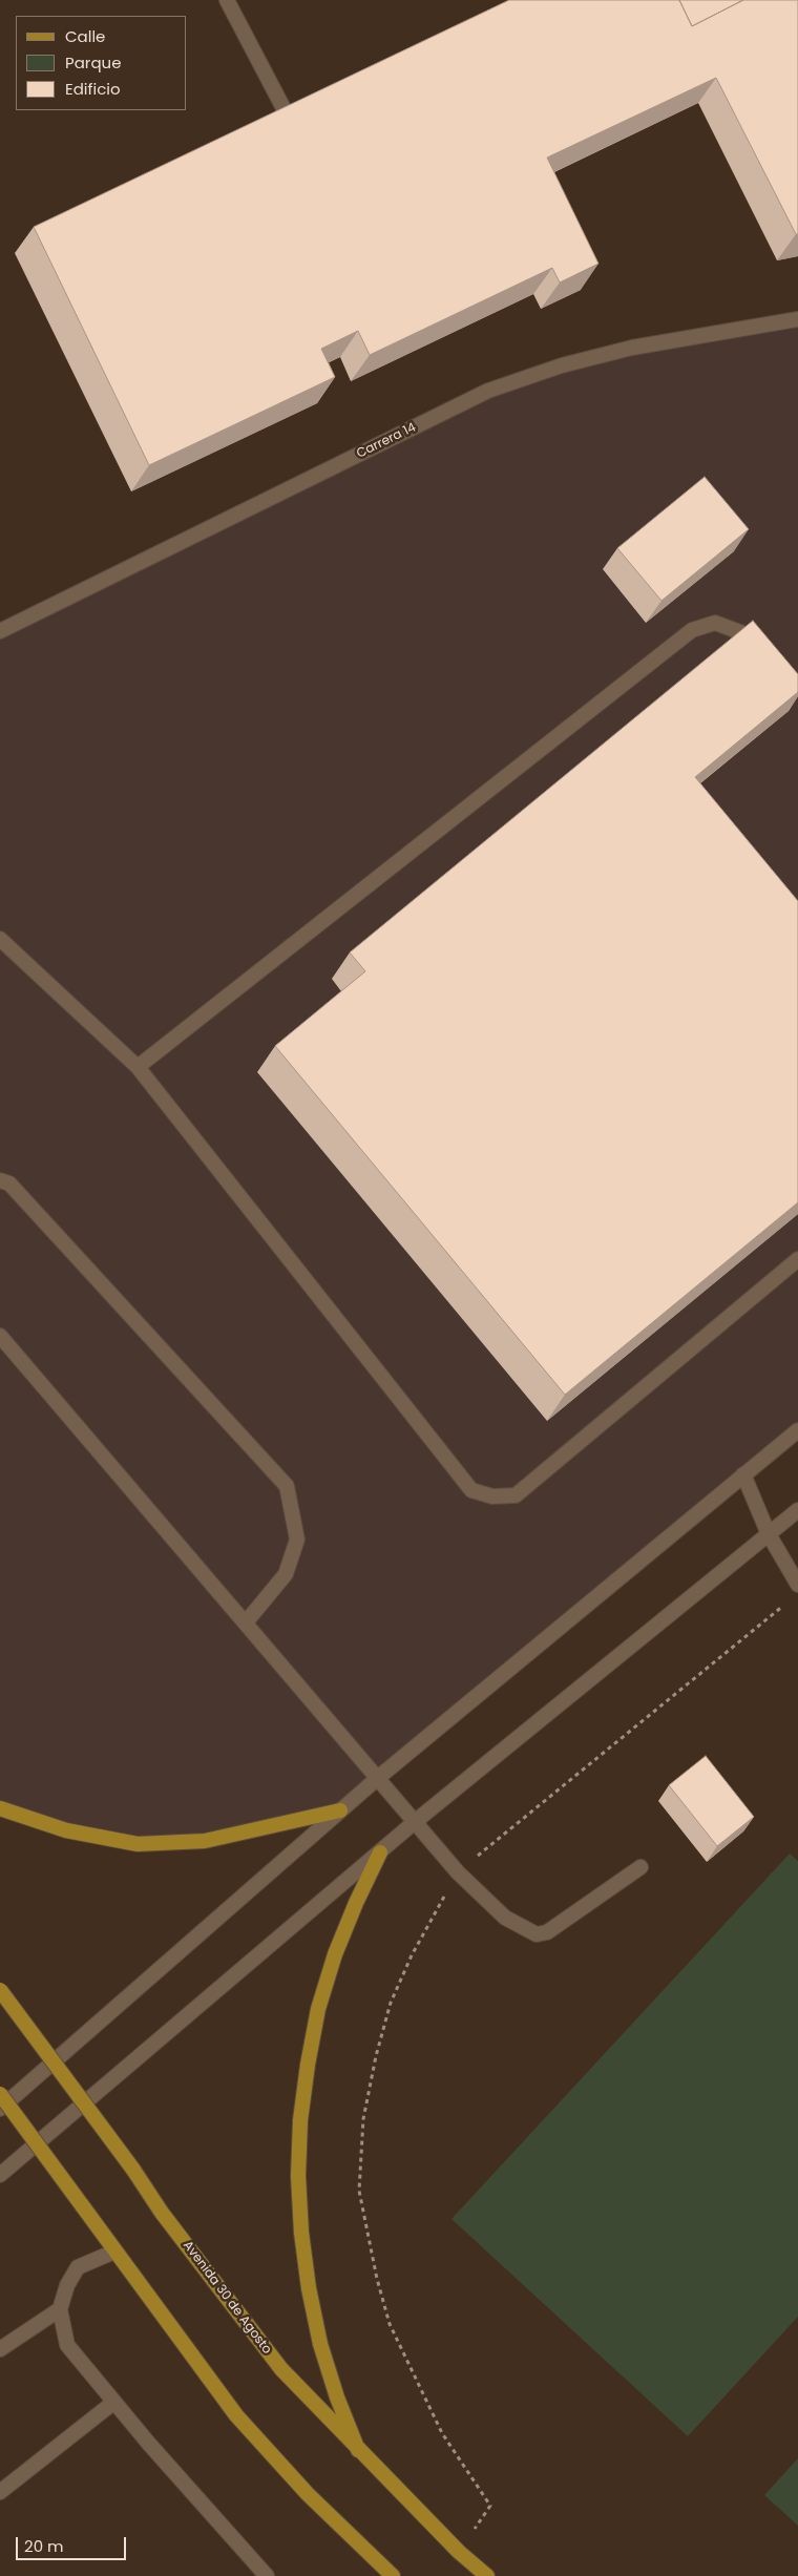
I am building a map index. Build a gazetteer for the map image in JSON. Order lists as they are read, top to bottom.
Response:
{
  "streets": {
    "main road": ["Avenida 30 de Agosto"],
    "street": ["Carrera 14"]
  },
  "legend": ["Calle", "Parque", "Edificio"],
  "scale_bar": "20 m"
}
